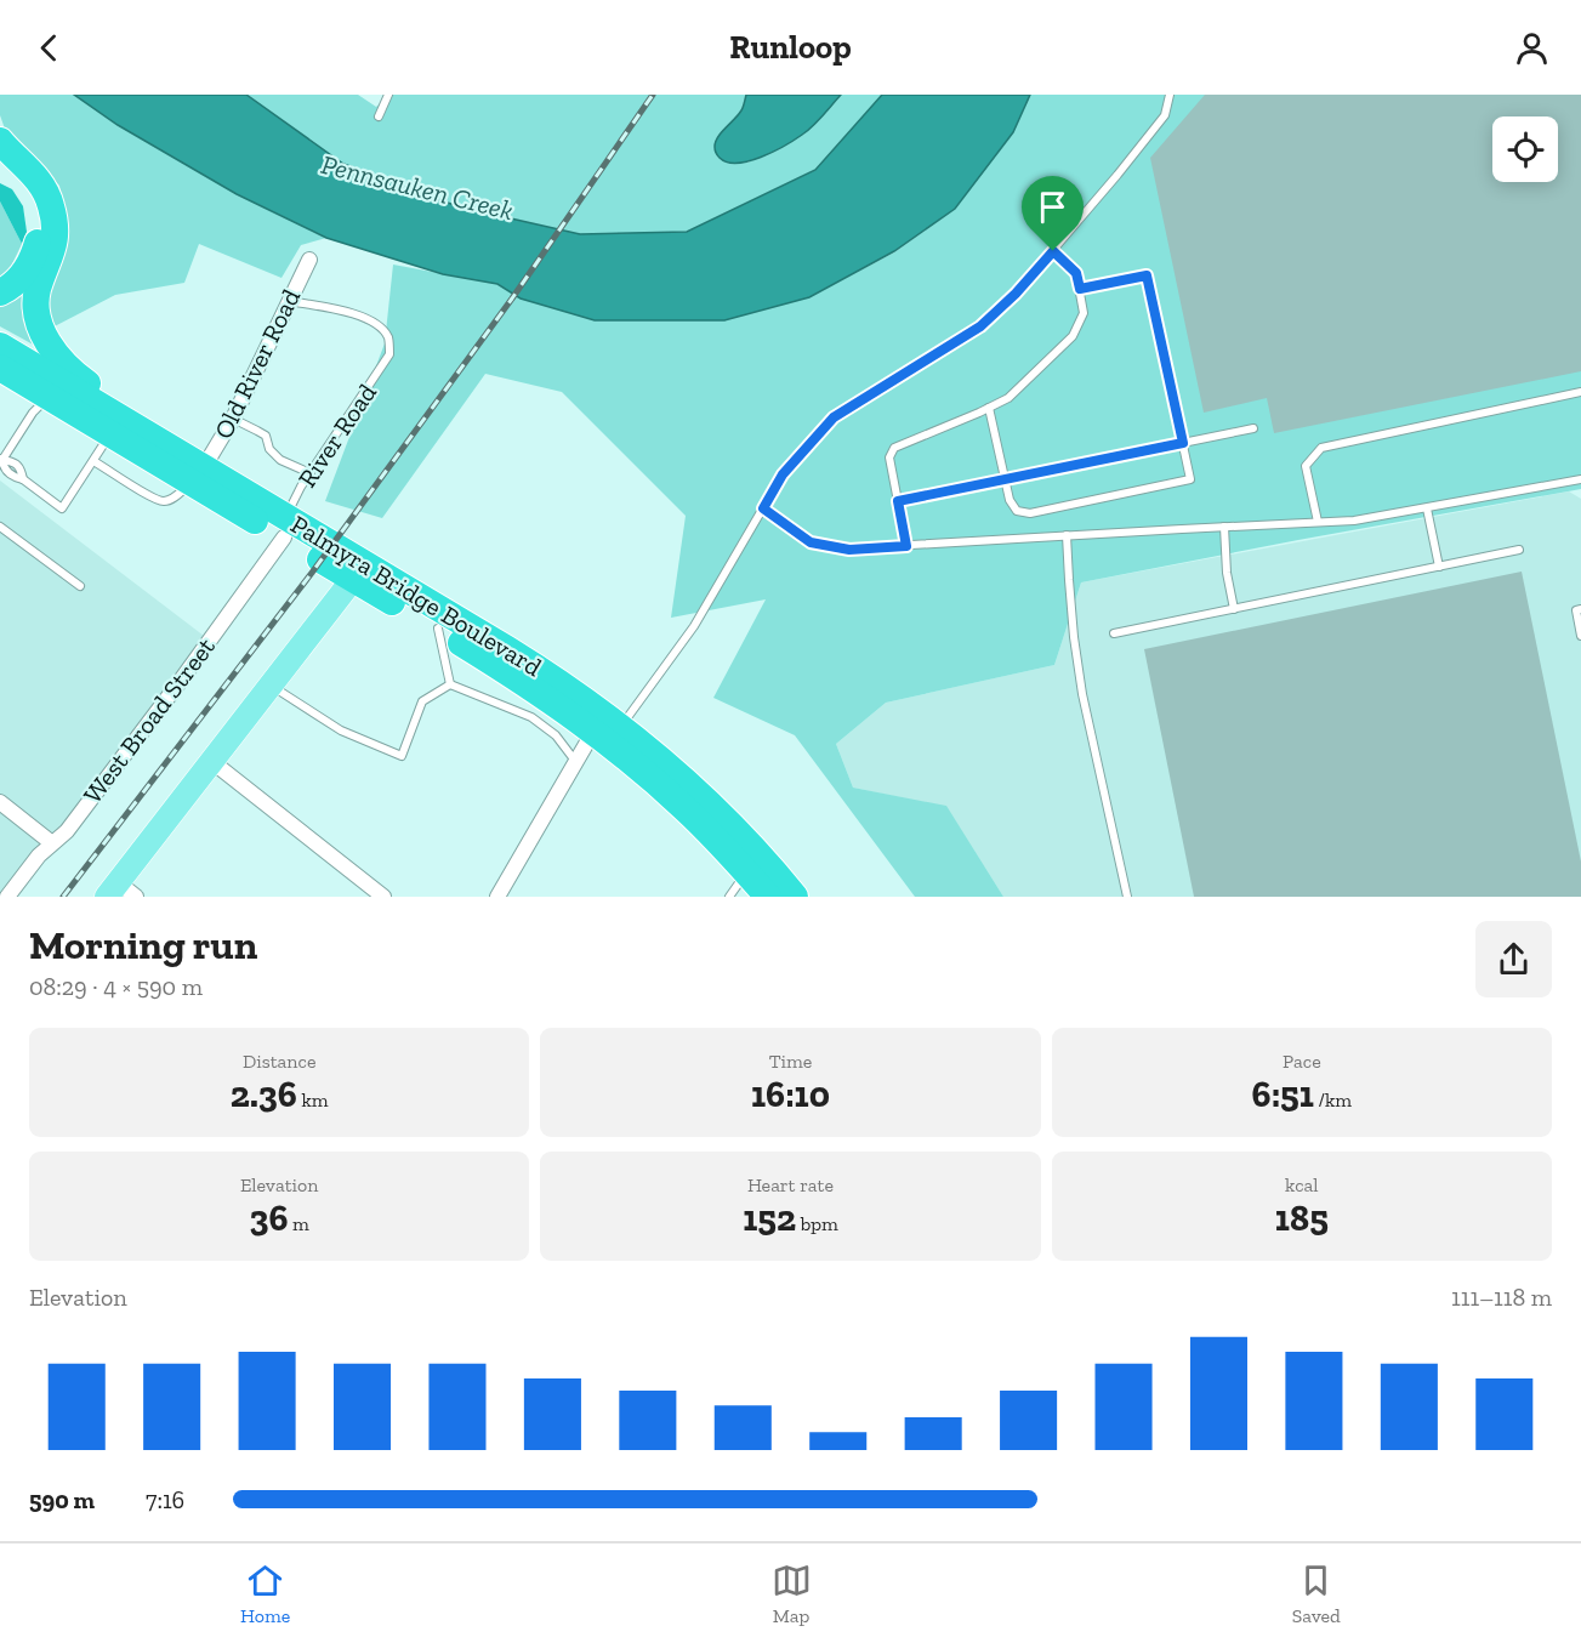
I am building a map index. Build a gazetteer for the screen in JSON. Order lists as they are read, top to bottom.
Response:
{
  "streets": {
    "highway": ["Palmyra Bridge Boulevard"],
    "street": ["Old River Road", "West Broad Street"],
    "lane": ["River Road"]
  },
  "crossings": [
    ["Old River Road", "River Road"],
    ["Old River Road", "Palmyra Bridge Boulevard"],
    ["River Road", "Palmyra Bridge Boulevard"],
    ["River Road", "West Broad Street"],
    ["Palmyra Bridge Boulevard", "West Broad Street"]
  ],
  "water": ["Pennsauken Creek"],
  "page": {
    "header": "Runloop",
    "heading": ["Morning run", "08:29 · 4 × 590 m"],
    "stats": [
      ["Distance", "2.36 km"],
      ["Time", "16:10"],
      ["Pace", "6:51 /km"],
      ["Elevation", "36 m"],
      ["Heart rate", "152 bpm"],
      ["kcal", "185"]
    ],
    "chart": ["Elevation", "111–118 m"],
    "list": [
      {
        "name": "590 m",
        "note": "7:16"
      }
    ],
    "tabs": ["Home", "Map", "Saved"]
  }
}
